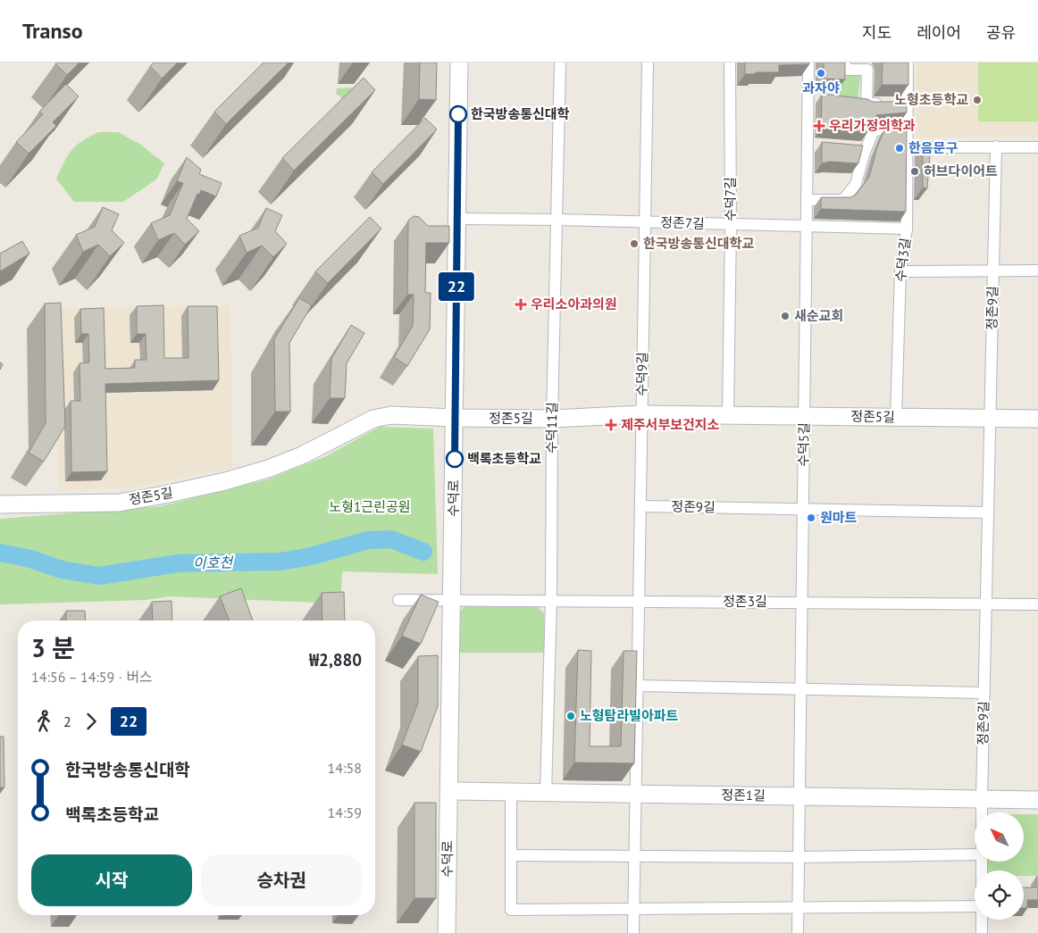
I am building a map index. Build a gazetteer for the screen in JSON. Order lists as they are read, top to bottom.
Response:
{
  "streets": {
    "street": [
      "수덕7길",
      "정존7길",
      "수덕3길",
      "정존9길",
      "수덕9길",
      "정존5길",
      "수덕11길",
      "수덕5길",
      "수덕로",
      "정존3길",
      "정존1길"
    ]
  },
  "crossings": [
    ["수덕7길", "정존7길"],
    ["수덕7길", "정존5길"],
    ["정존7길", "수덕3길"],
    ["정존7길", "수덕9길"],
    ["정존7길", "수덕11길"],
    ["정존7길", "수덕5길"],
    ["정존7길", "수덕로"],
    ["수덕3길", "정존5길"],
    ["정존9길", "수덕9길"],
    ["정존9길", "정존5길"],
    ["정존9길", "수덕5길"],
    ["정존9길", "정존3길"],
    ["정존9길", "정존1길"],
    ["수덕9길", "정존5길"],
    ["수덕9길", "정존3길"],
    ["수덕9길", "정존1길"],
    ["정존5길", "수덕11길"],
    ["정존5길", "수덕5길"],
    ["정존5길", "수덕로"],
    ["수덕11길", "정존3길"],
    ["수덕11길", "정존1길"],
    ["수덕5길", "정존3길"],
    ["수덕5길", "정존1길"],
    ["수덕로", "정존3길"],
    ["수덕로", "정존1길"]
  ],
  "water": ["이호천"],
  "parks": ["노형1근린공원"],
  "places": {
    "other": [
      "과자야",
      "노형초등학교",
      "한국방송통신대학",
      "한음문구",
      "허브다이어트",
      "한국방송통신대학교",
      "새순교회",
      "백록초등학교",
      "원마트",
      "노형탐라빌아파트"
    ],
    "health": ["우리가정의학과", "우리소아과의원", "제주서부보건지소"]
  },
  "lines": ["bus line 22"],
  "north": "top left",
  "page": {
    "header": "Transo",
    "nav": ["지도", "레이어", "공유"],
    "on_map": "22",
    "heading": ["3 분", "14:56 – 14:59 · 버스", "₩2,880"],
    "legs": ["2", "22"],
    "list": [
      {
        "name": "한국방송통신대학",
        "value": "14:58"
      },
      {
        "name": "백록초등학교",
        "value": "14:59"
      }
    ],
    "buttons": ["시작", "승차권"]
  }
}
